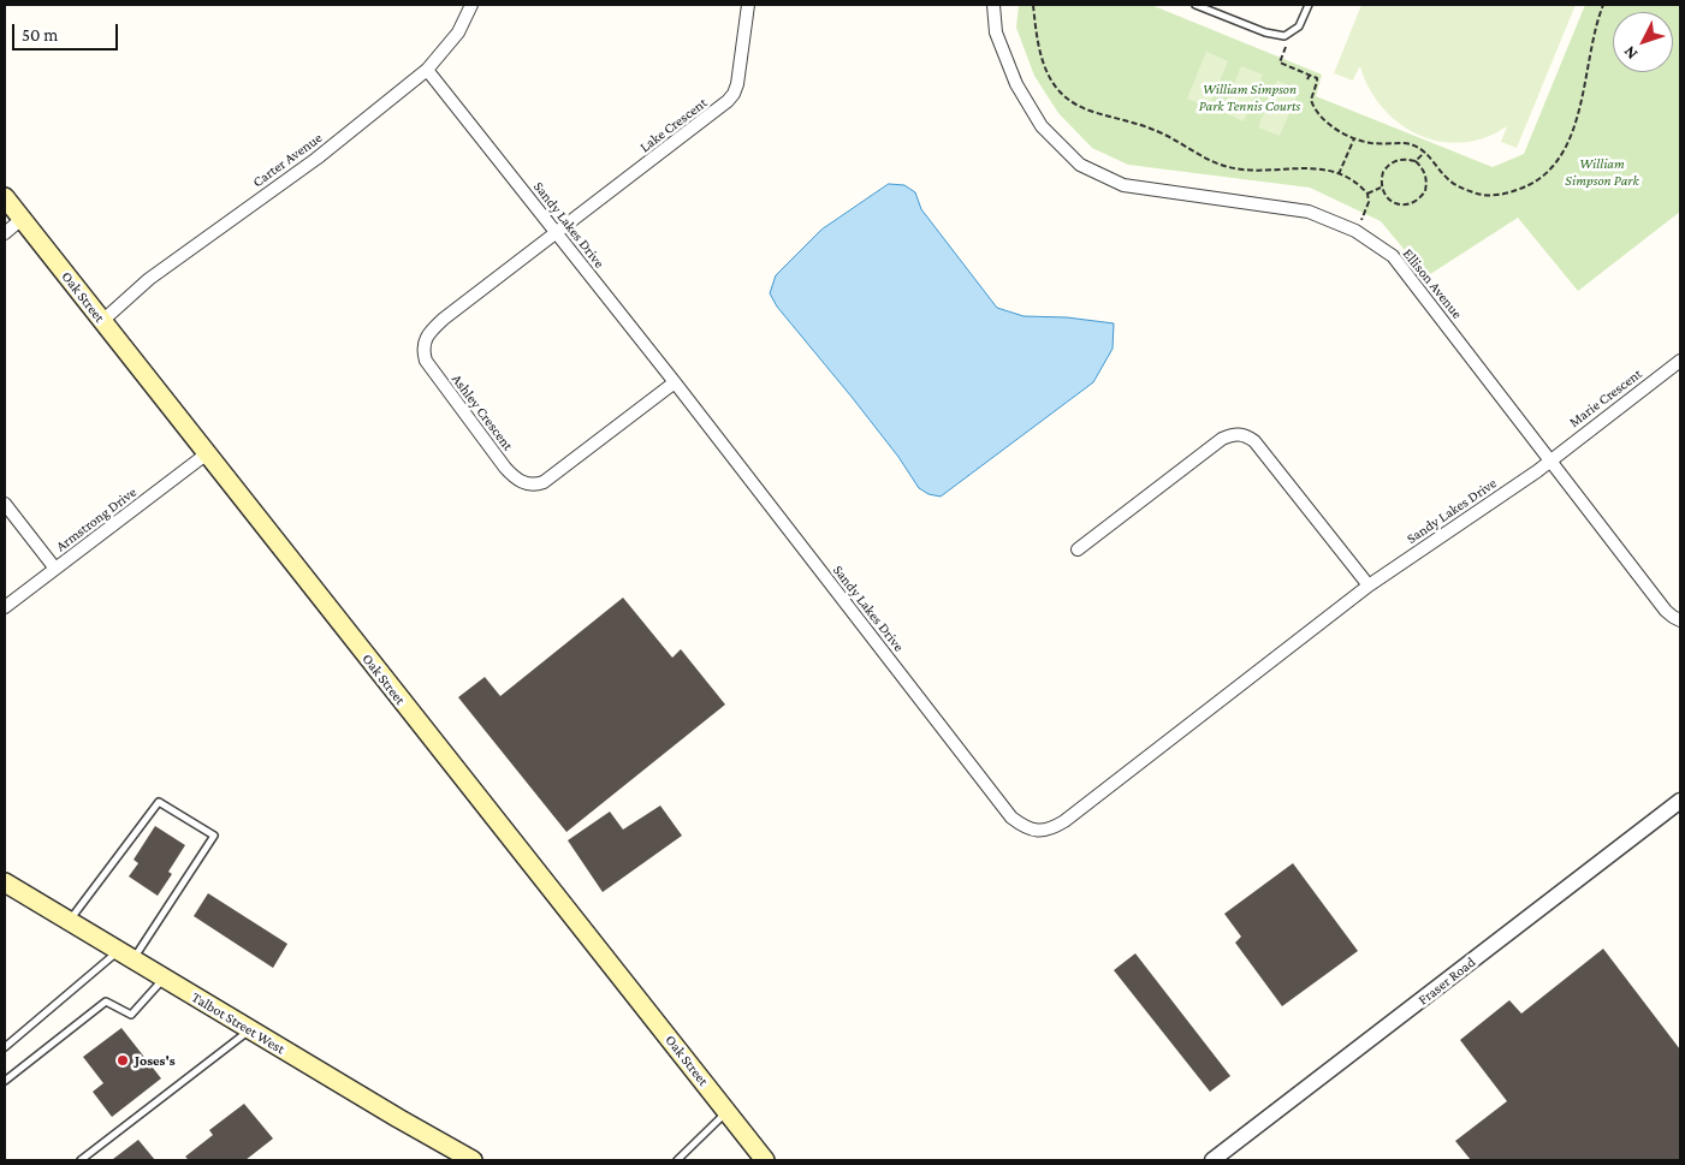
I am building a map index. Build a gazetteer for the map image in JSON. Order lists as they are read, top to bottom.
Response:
{
  "streets": {
    "main road": ["Oak Street", "Talbot Street West"],
    "street": [
      "Lake Crescent",
      "Carter Avenue",
      "Sandy Lakes Drive",
      "Ellison Avenue",
      "Marie Crescent",
      "Ashley Crescent",
      "Armstrong Drive",
      "Fraser Road"
    ]
  },
  "crossings": [
    ["Lake Crescent", "Sandy Lakes Drive"],
    ["Lake Crescent", "Ashley Crescent"],
    ["Carter Avenue", "Sandy Lakes Drive"],
    ["Carter Avenue", "Oak Street"],
    ["Sandy Lakes Drive", "Ellison Avenue"],
    ["Sandy Lakes Drive", "Marie Crescent"],
    ["Sandy Lakes Drive", "Ashley Crescent"],
    ["Ellison Avenue", "Marie Crescent"],
    ["Oak Street", "Armstrong Drive"]
  ],
  "parks": ["William Simpson Park Tennis Courts", "William Simpson Park"],
  "places": ["Joses's"],
  "scale_bar": "50 m",
  "north": "bottom left"
}
